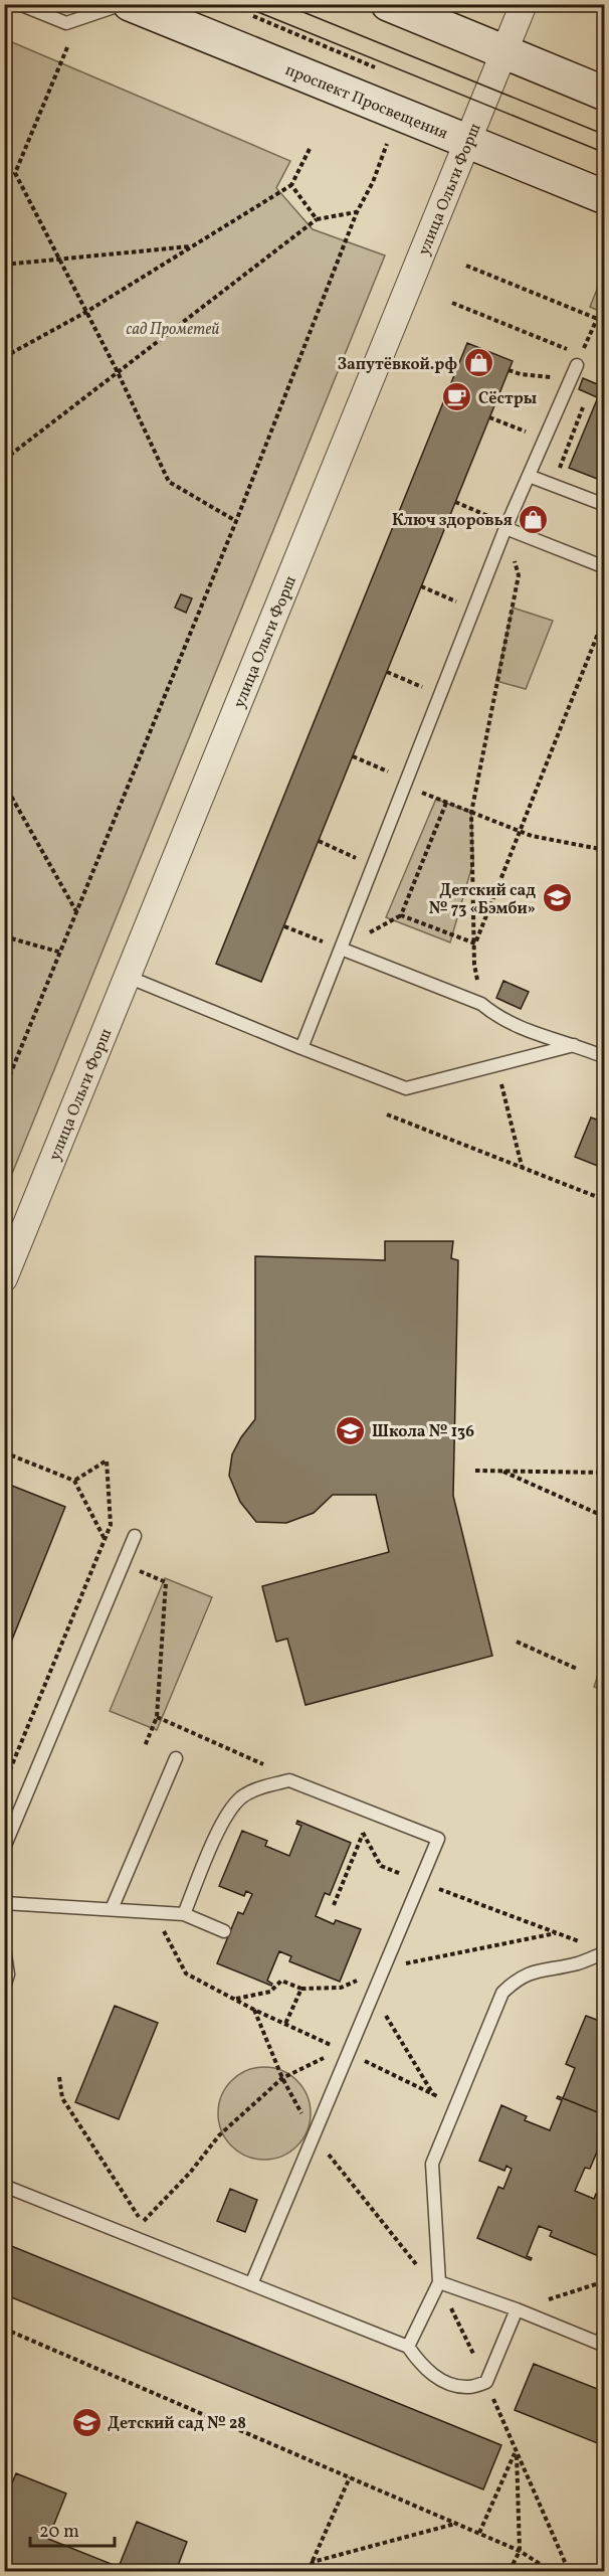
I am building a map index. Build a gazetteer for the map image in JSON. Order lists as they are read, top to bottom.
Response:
{
  "streets": {
    "main road": ["проспект Просвещения"],
    "street": ["улица Ольги Форш"]
  },
  "crossings": [
    ["проспект Просвещения", "улица Ольги Форш"]
  ],
  "parks": ["сад Прометей"],
  "places": {
    "shop": ["Запутёвкой.рф", "Ключ здоровья"],
    "cafe": ["Сёстры"],
    "school or university": ["Детский сад № 73 «Бэмби»", "Школа № 136", "Детский сад № 28"]
  },
  "scale_bar": "20 m"
}
